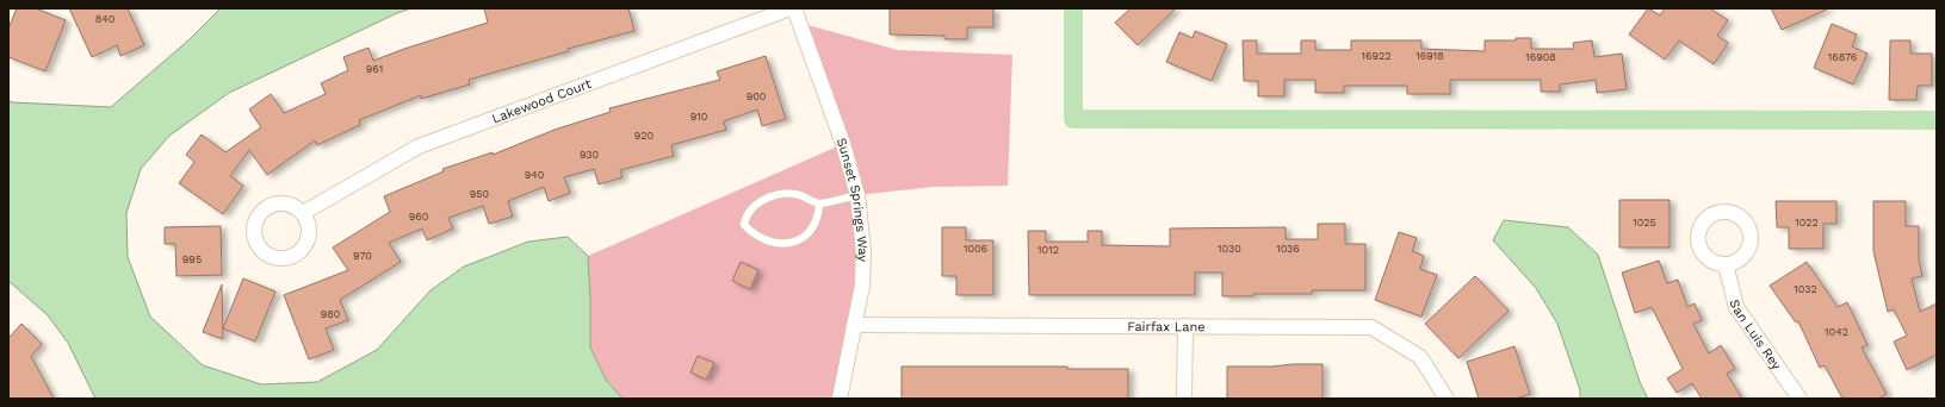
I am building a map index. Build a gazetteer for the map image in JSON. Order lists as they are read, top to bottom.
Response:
{
  "streets": {
    "street": [
      "Lakewood Court",
      "Sunset Springs Way",
      "Fairfax Lane",
      "San Luis Rey"
    ]
  },
  "crossings": [
    ["Lakewood Court", "Sunset Springs Way"],
    ["Sunset Springs Way", "Fairfax Lane"]
  ],
  "house_numbers": [
    "840",
    "16922",
    "16918",
    "16908",
    "16876",
    "961",
    "900",
    "910",
    "920",
    "930",
    "940",
    "950",
    "960",
    "1025",
    "1022",
    "1006",
    "1030",
    "1036",
    "1012",
    "970",
    "995",
    "1032",
    "980",
    "1042"
  ]
}
